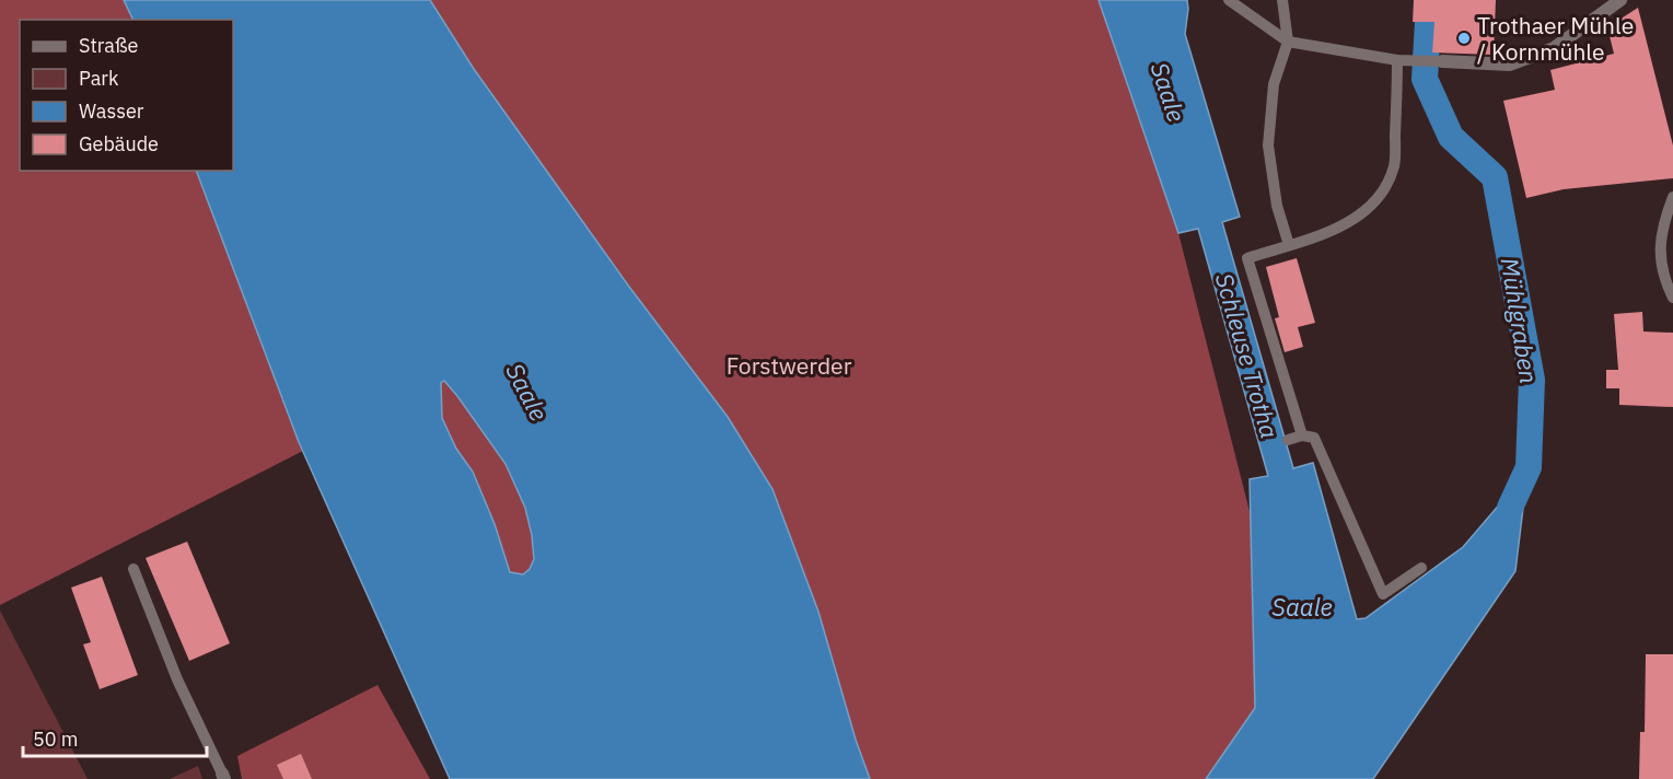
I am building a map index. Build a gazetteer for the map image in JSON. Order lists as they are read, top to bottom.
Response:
{
  "water": ["Saale", "Mühlgraben", "Schleuse Trotha"],
  "parks": ["Forstwerder"],
  "places": ["Trothaer Mühle / Kornmühle"],
  "legend": [
    "Straße",
    "Park",
    "Wasser",
    "Gebäude"
  ],
  "scale_bar": "50 m"
}
